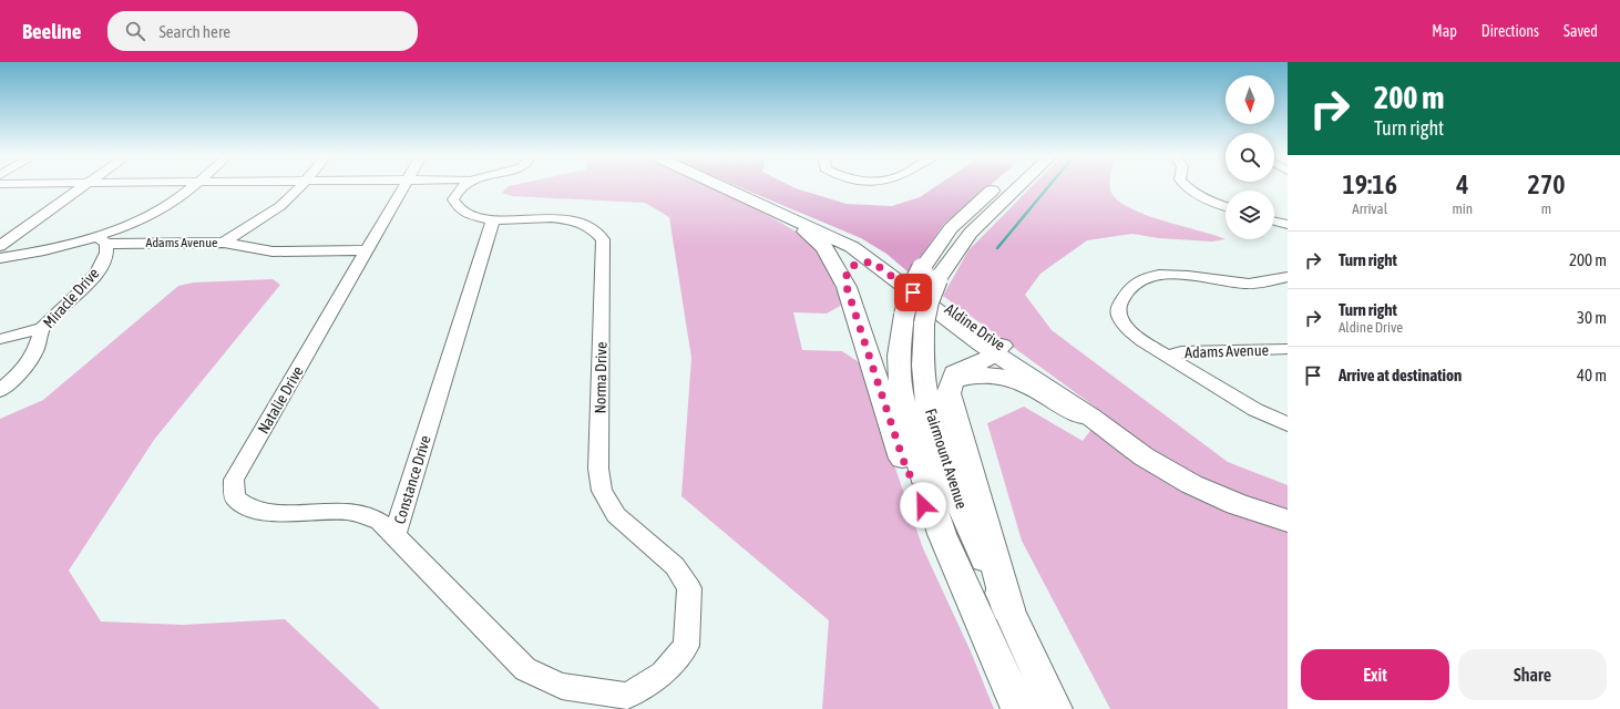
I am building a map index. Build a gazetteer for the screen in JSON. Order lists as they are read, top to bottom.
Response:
{
  "streets": {
    "main road": ["Aldine Drive", "Fairmount Avenue"],
    "street": [
      "Adams Avenue",
      "Miracle Drive",
      "Norma Drive",
      "Natalie Drive",
      "Constance Drive"
    ]
  },
  "crossings": [
    ["Adams Avenue", "Miracle Drive"],
    ["Adams Avenue", "Natalie Drive"],
    ["Norma Drive", "Constance Drive"],
    ["Natalie Drive", "Constance Drive"]
  ],
  "north": "bottom",
  "page": {
    "header": "Beeline",
    "search": "Search here",
    "nav": ["Map", "Directions", "Saved"],
    "turn": ["200 m", "Turn right"],
    "eta": [
      "19:16",
      "Arrival",
      "4",
      "min",
      "270",
      "m"
    ],
    "list": [
      {
        "name": "Turn right",
        "value": "200 m"
      },
      {
        "name": "Turn right",
        "note": "Aldine Drive",
        "value": "30 m"
      },
      {
        "name": "Arrive at destination",
        "value": "40 m"
      }
    ],
    "buttons": ["Exit", "Share"]
  }
}
